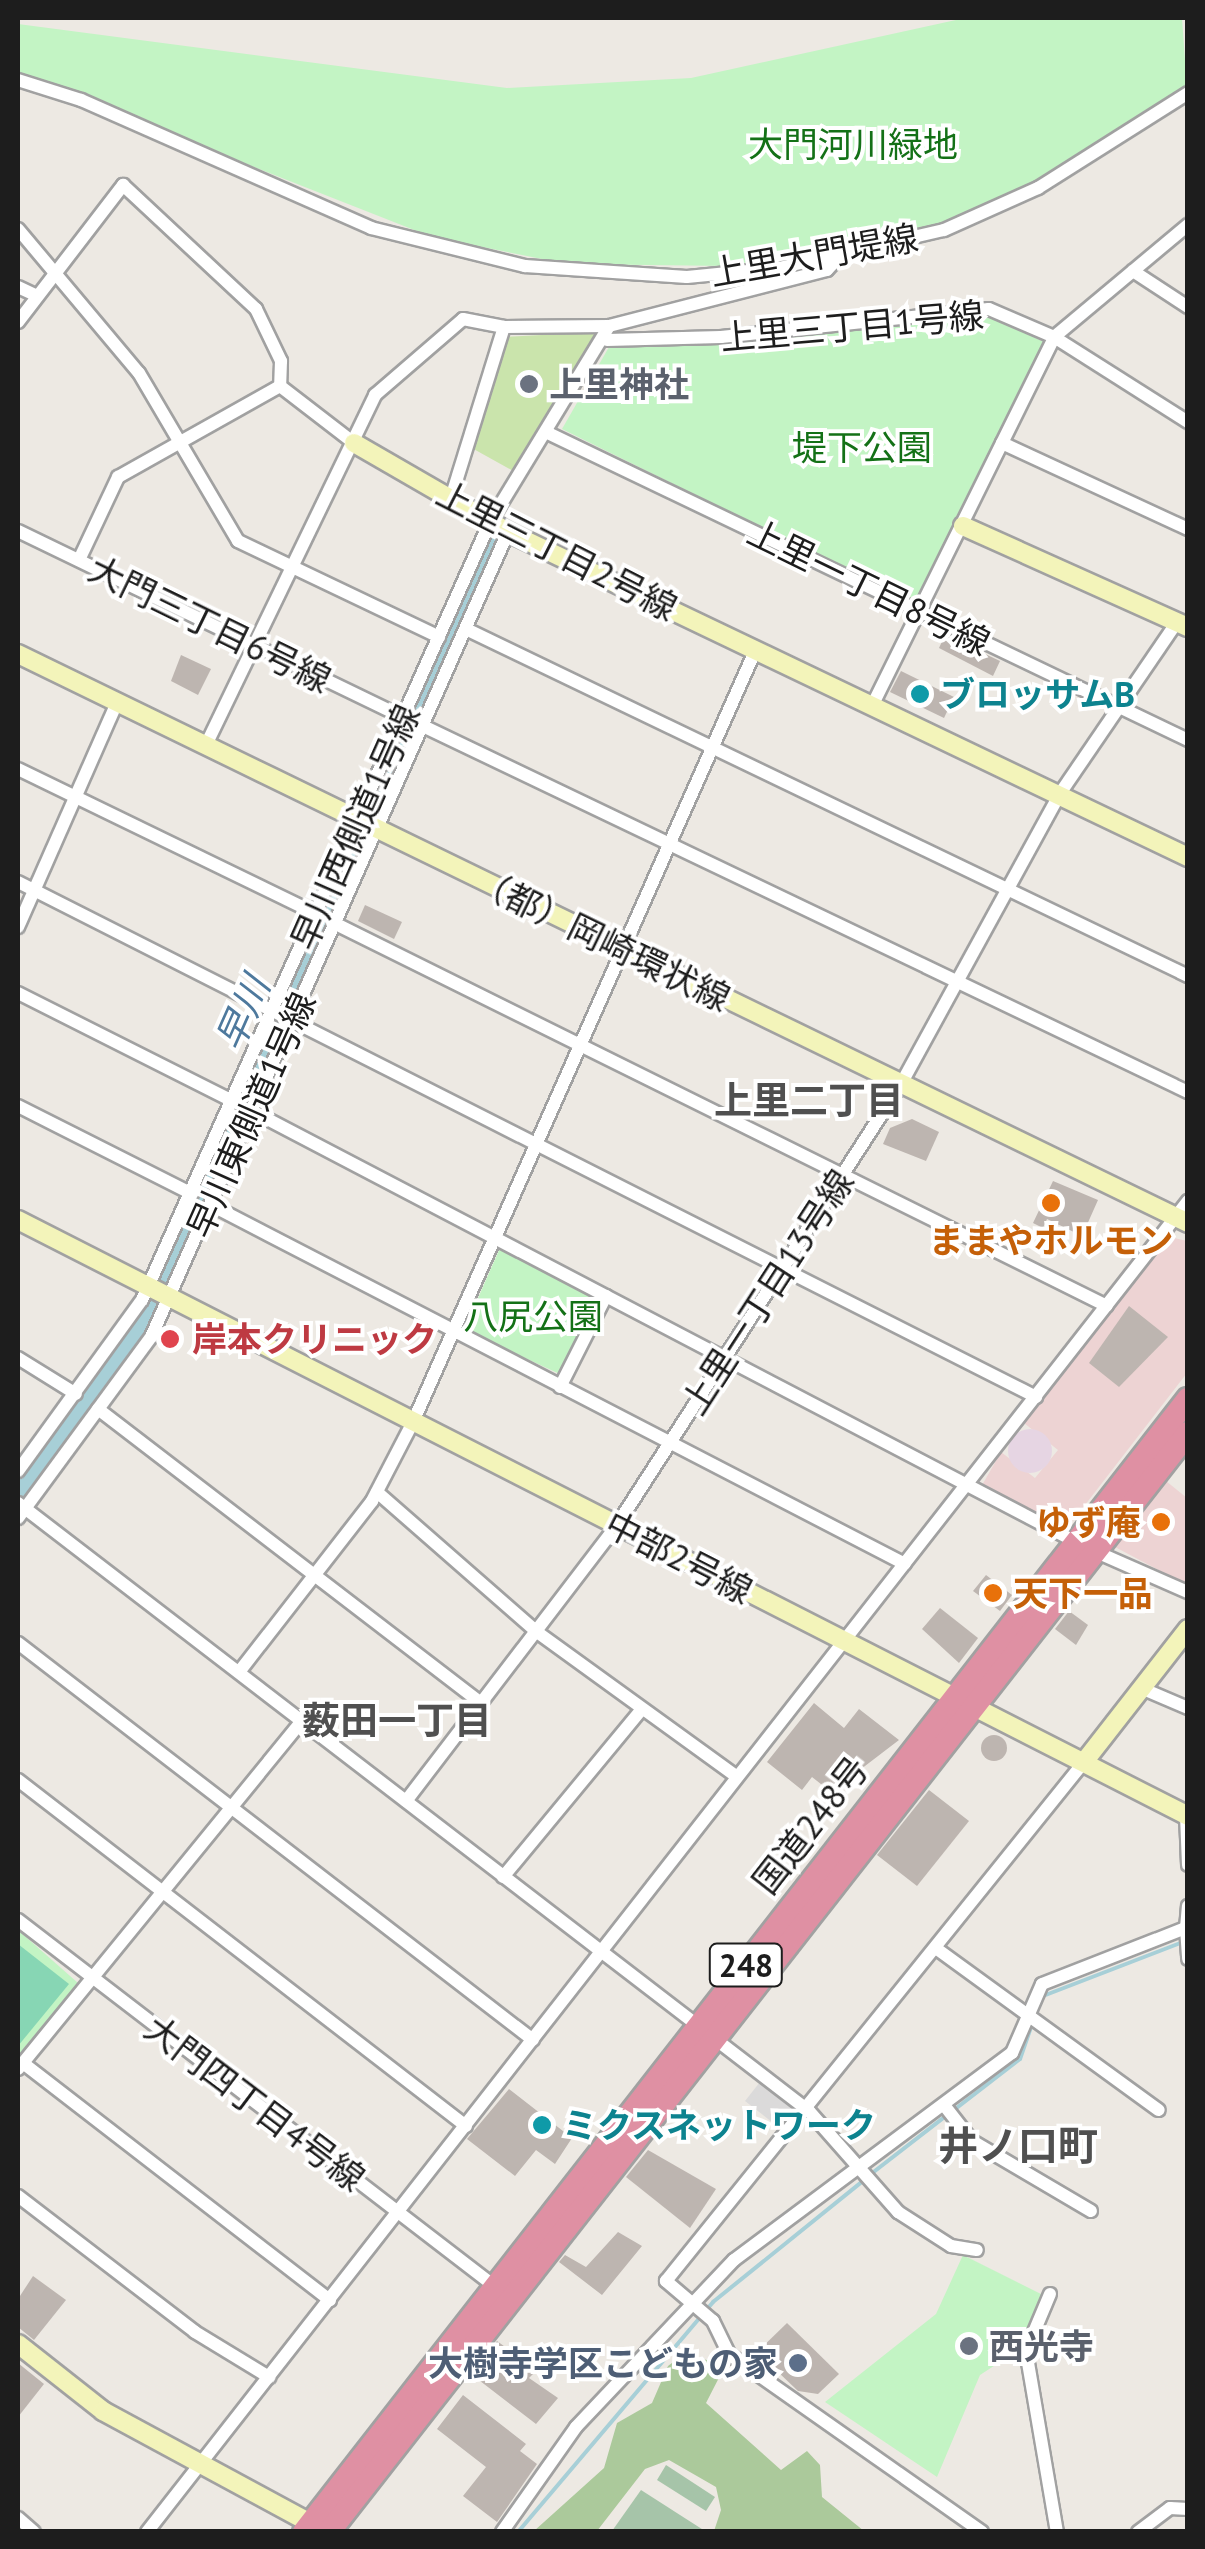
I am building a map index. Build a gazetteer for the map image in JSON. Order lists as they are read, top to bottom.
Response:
{
  "streets": {
    "highway": ["国道248号", "248"],
    "street": [
      "上里大門堤線",
      "上里三丁目1号線",
      "上里三丁目2号線",
      "上里一丁目8号線",
      "大門三丁目6号線",
      "早川西側道1号線",
      "（都）岡崎環状線",
      "早川東側道1号線",
      "上里一丁目13号線",
      "中部2号線",
      "大門四丁目4号線"
    ]
  },
  "crossings": [
    ["上里三丁目1号線", "上里三丁目2号線"],
    ["上里三丁目1号線", "早川西側道1号線"],
    ["上里三丁目2号線", "早川西側道1号線"],
    ["上里三丁目2号線", "早川東側道1号線"],
    ["上里三丁目2号線", "上里一丁目13号線"],
    ["上里一丁目8号線", "早川西側道1号線"],
    ["上里一丁目8号線", "上里一丁目13号線"],
    ["大門三丁目6号線", "早川西側道1号線"],
    ["早川西側道1号線", "（都）岡崎環状線"],
    ["早川西側道1号線", "中部2号線"],
    ["（都）岡崎環状線", "早川東側道1号線"],
    ["（都）岡崎環状線", "上里一丁目13号線"],
    ["早川東側道1号線", "中部2号線"],
    ["上里一丁目13号線", "中部2号線"],
    ["中部2号線", "国道248号"],
    ["国道248号", "大門四丁目4号線"]
  ],
  "districts": ["上里二丁目", "薮田一丁目", "井ノ口町"],
  "water": ["早川"],
  "parks": ["大門河川緑地", "堤下公園", "八尻公園"],
  "places": [
    "上里神社",
    "ブロッサムB",
    "ままやホルモン",
    "岸本クリニック",
    "ゆず庵",
    "天下一品",
    "ミクスネットワーク",
    "西光寺",
    "大樹寺学区こどもの家"
  ]
}
